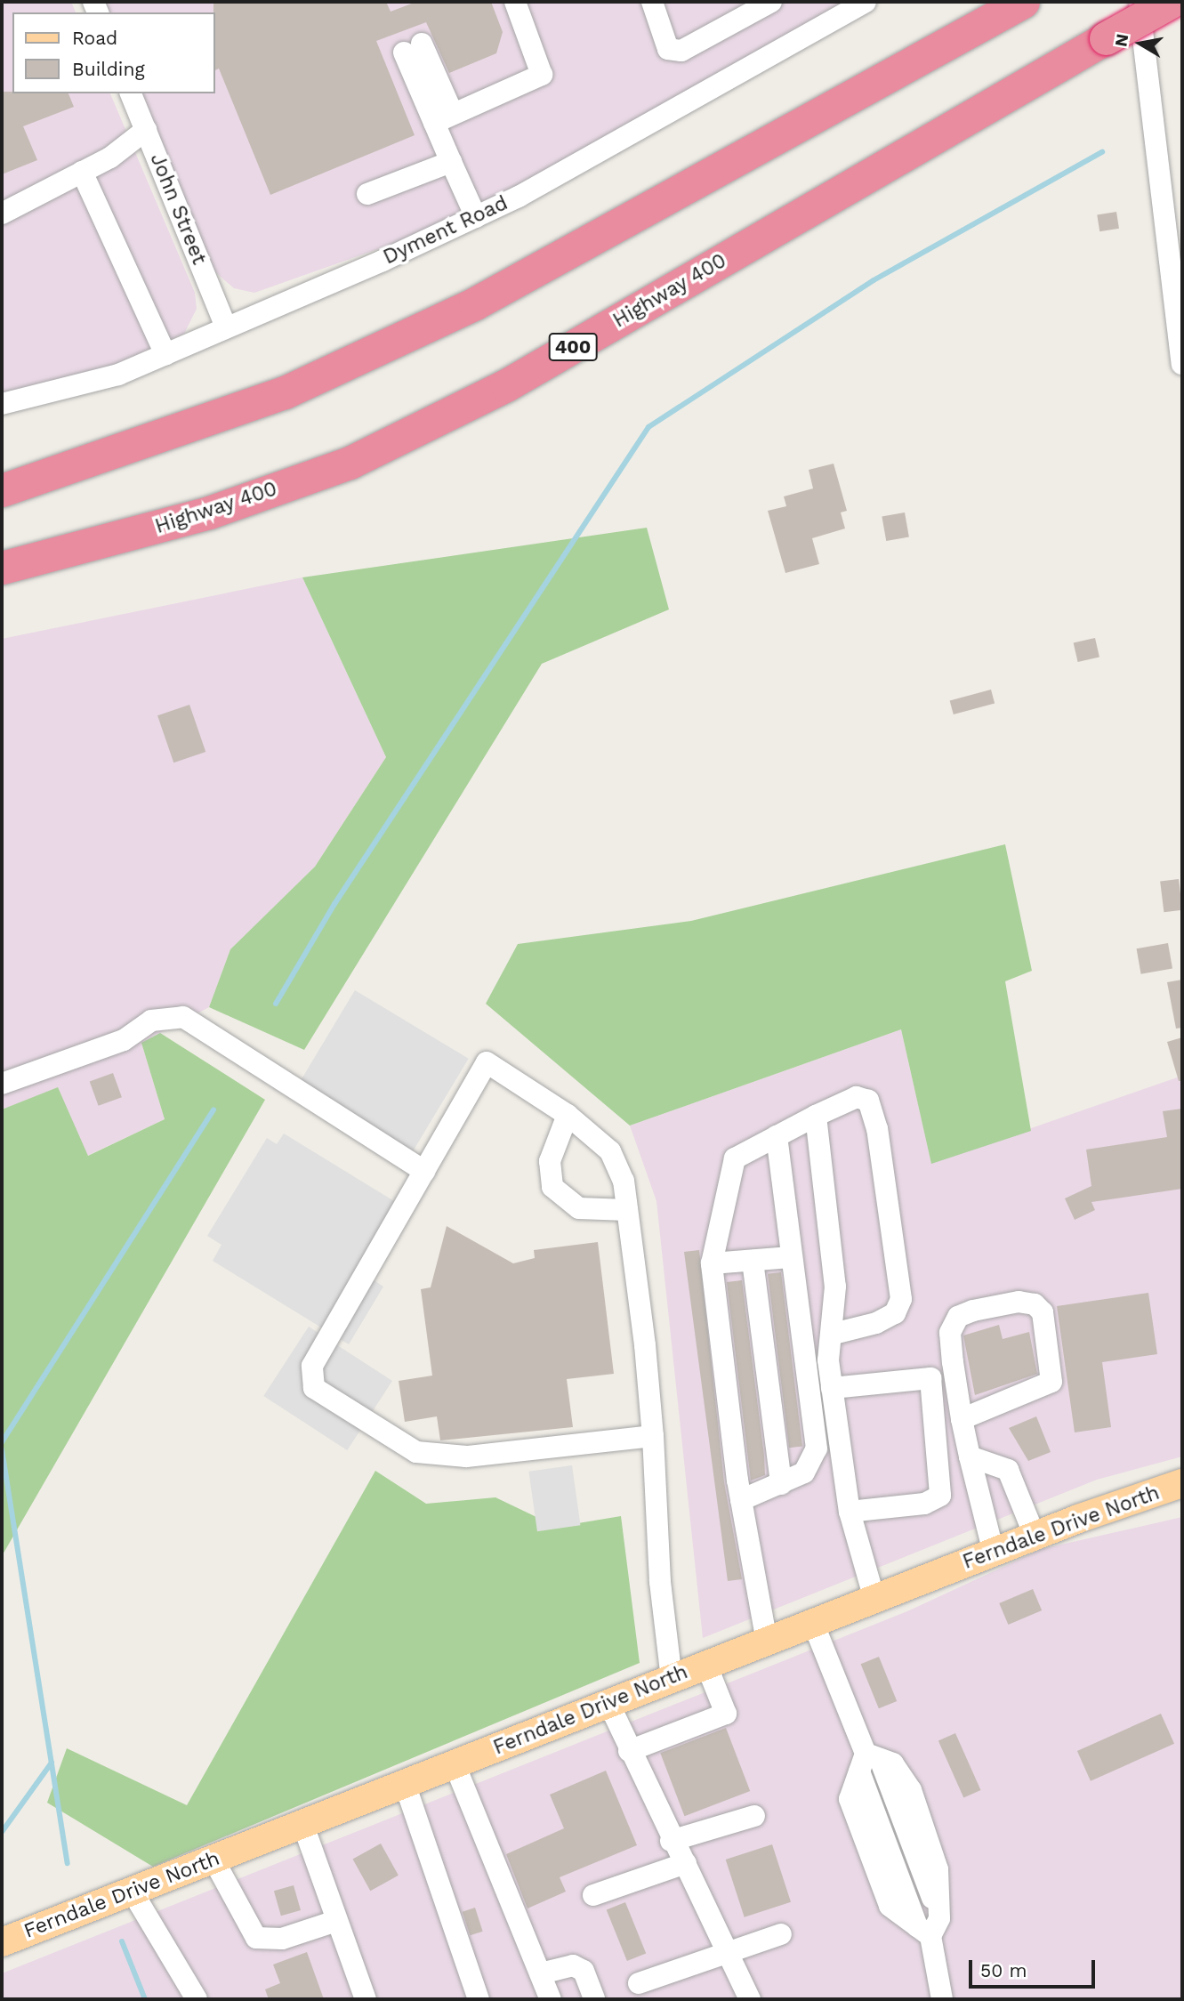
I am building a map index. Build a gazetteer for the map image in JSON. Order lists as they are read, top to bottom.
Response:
{
  "streets": {
    "highway": ["Highway 400", "400"],
    "main road": ["Ferndale Drive North"],
    "street": ["John Street", "Dyment Road"]
  },
  "crossings": [
    ["John Street", "Dyment Road"]
  ],
  "legend": ["Road", "Building"],
  "scale_bar": "50 m",
  "north": "left"
}
